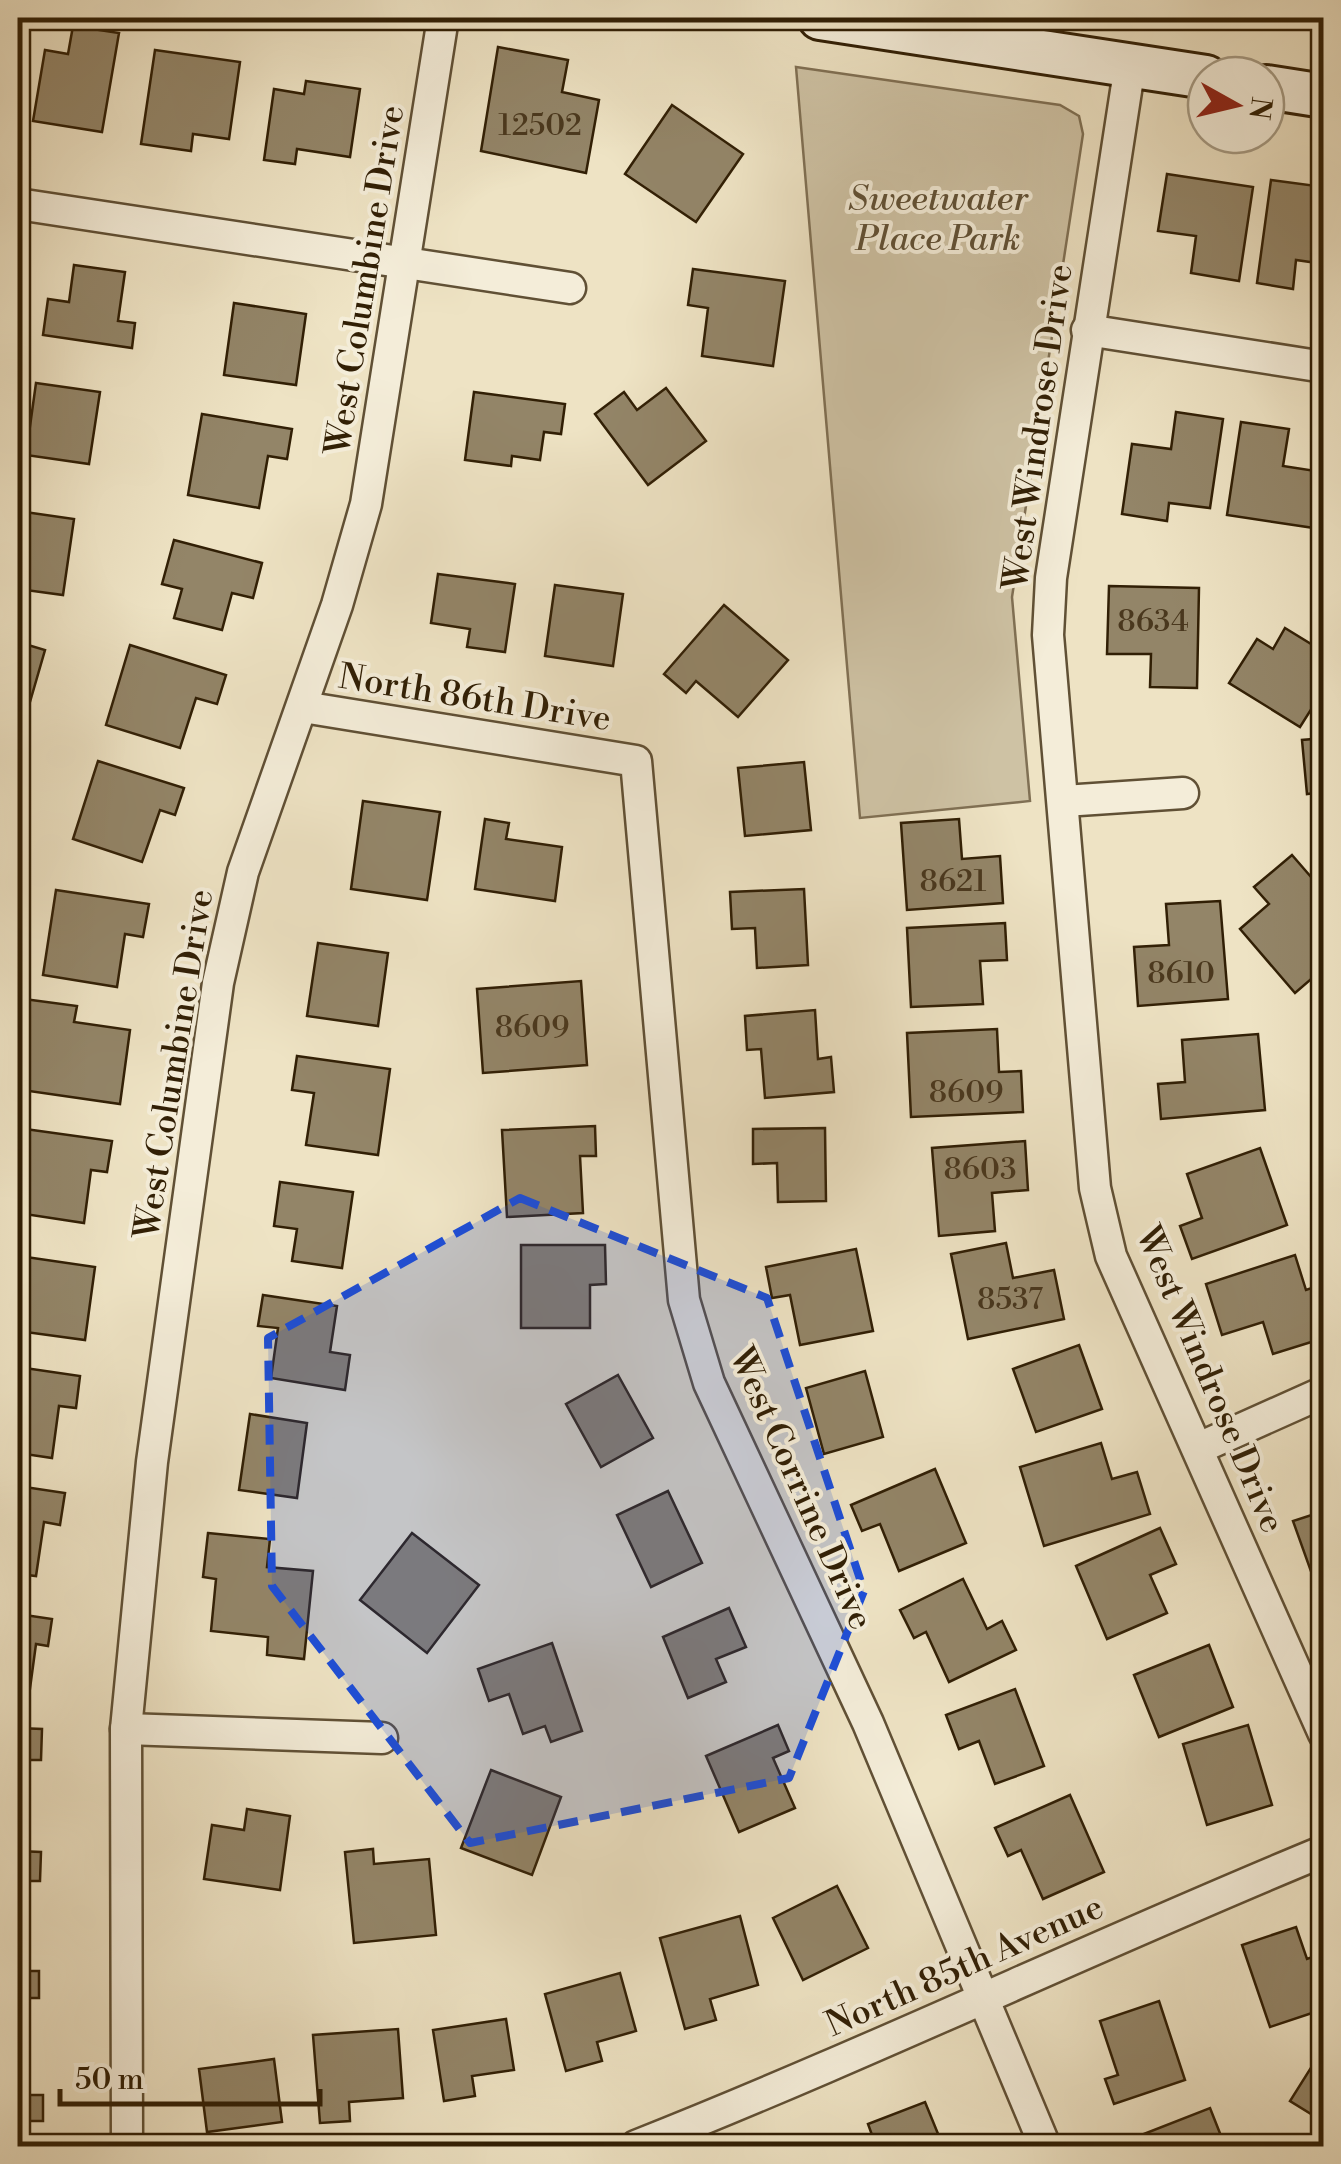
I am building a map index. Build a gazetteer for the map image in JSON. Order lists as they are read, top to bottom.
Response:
{
  "streets": {
    "street": [
      "West Columbine Drive",
      "West Windrose Drive",
      "North 86th Drive",
      "West Corrine Drive",
      "North 85th Avenue"
    ]
  },
  "crossings": [
    ["West Columbine Drive", "North 86th Drive"],
    ["North 86th Drive", "West Corrine Drive"],
    ["West Corrine Drive", "North 85th Avenue"]
  ],
  "parks": ["Sweetwater Place Park"],
  "house_numbers": [
    "12502",
    "8634",
    "8621",
    "8610",
    "8609",
    "8609",
    "8603",
    "8537"
  ],
  "scale_bar": "50 m",
  "north": "right"
}
